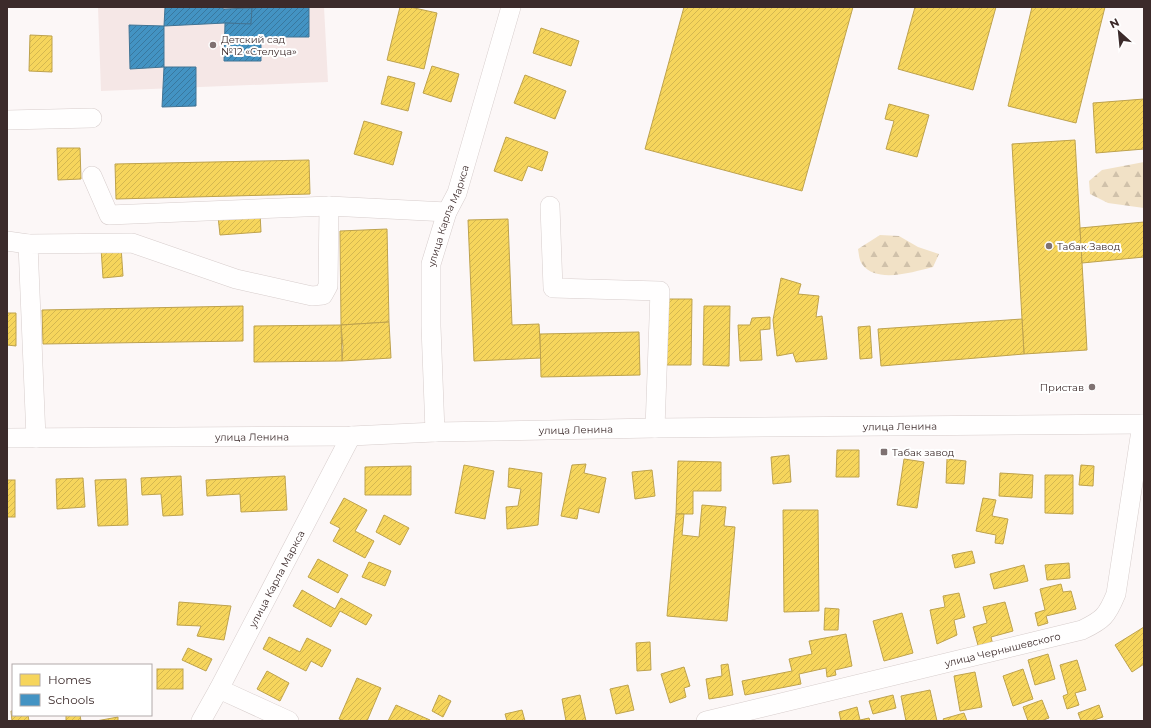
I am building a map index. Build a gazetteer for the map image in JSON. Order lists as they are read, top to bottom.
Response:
{
  "streets": {
    "street": ["улица Карла Маркса", "улица Ленина", "улица Чернышевского"]
  },
  "crossings": [
    ["улица Карла Маркса", "улица Ленина"],
    ["улица Ленина", "улица Чернышевского"]
  ],
  "places": {
    "other": ["Детский сад №12 «Стелуца»", "Табак Завод", "Пристав"],
    "transit": ["Табак завод"]
  },
  "legend": ["Homes", "Schools"],
  "north": "top left"
}
